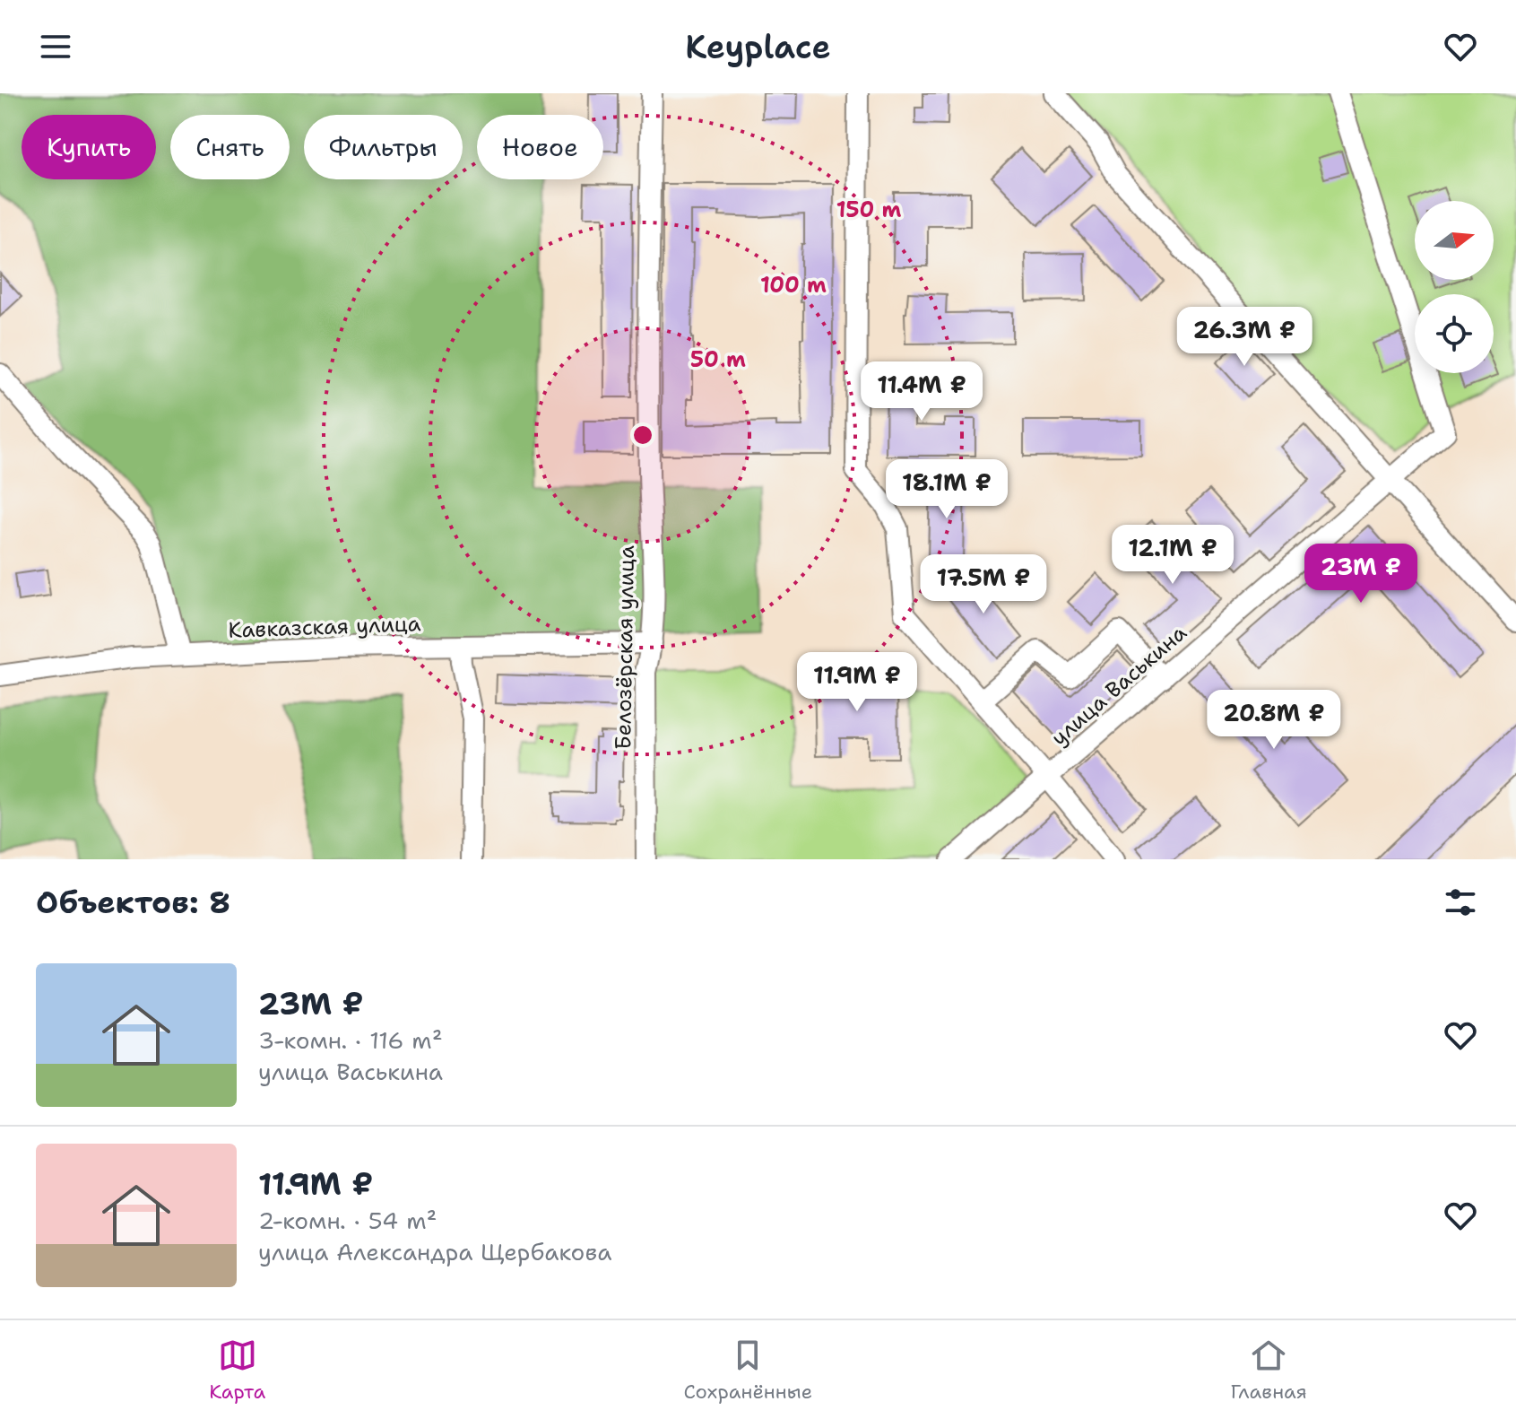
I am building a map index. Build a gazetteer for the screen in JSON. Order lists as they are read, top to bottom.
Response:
{
  "streets": {
    "street": ["Кавказская улица", "Белозёрская улица", "улица Васькина"]
  },
  "crossings": [
    ["Кавказская улица", "Белозёрская улица"]
  ],
  "north": "right",
  "page": {
    "header": "Keyplace",
    "chip": [
      "Купить",
      "Снять",
      "Фильтры",
      "Новое"
    ],
    "price": [
      "26.3M ₽",
      "11.4M ₽",
      "18.1M ₽",
      "12.1M ₽",
      "23M ₽",
      "17.5M ₽",
      "11.9M ₽",
      "20.8M ₽"
    ],
    "heading": "Объектов: 8",
    "list": [
      {
        "name": "23M ₽",
        "note": "3-комн. · 116 m² · улица Васькина"
      },
      {
        "name": "11.9M ₽",
        "note": "2-комн. · 54 m² · улица Александра Щербакова"
      }
    ],
    "tabs": ["Карта", "Сохранённые", "Главная"]
  },
  "rings": ["150 m", "100 m", "50 m"]
}
